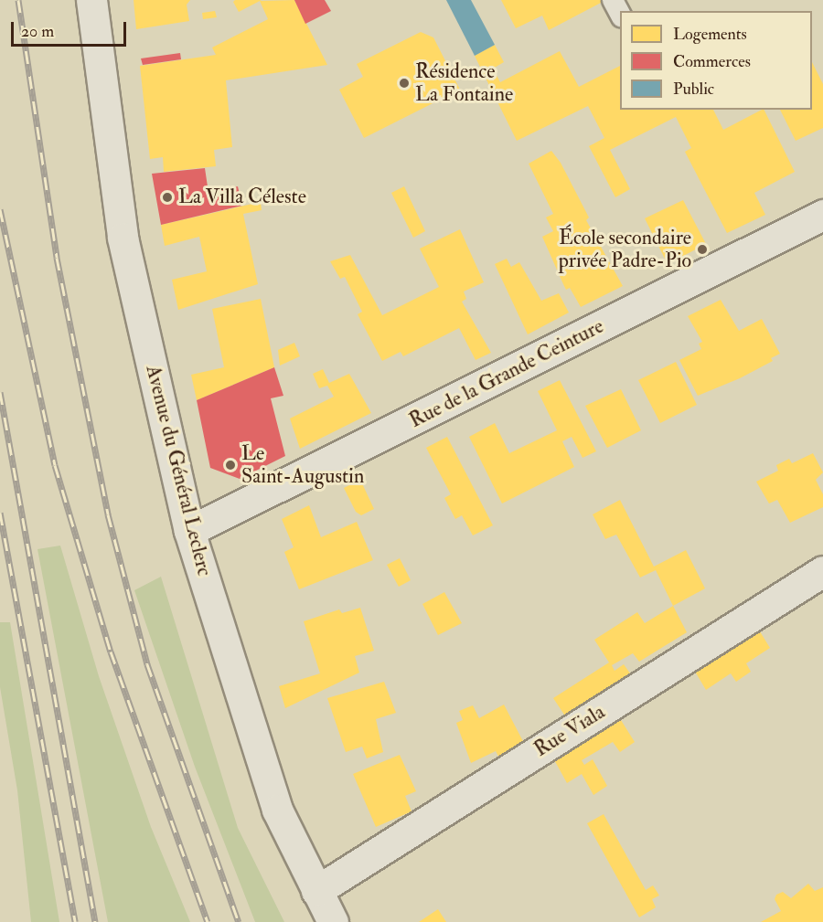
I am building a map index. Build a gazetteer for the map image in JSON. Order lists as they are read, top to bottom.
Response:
{
  "streets": {
    "street": ["Rue de la Grande Ceinture", "Avenue du Général Leclerc", "Rue Viala"]
  },
  "crossings": [
    ["Rue de la Grande Ceinture", "Avenue du Général Leclerc"],
    ["Avenue du Général Leclerc", "Rue Viala"]
  ],
  "places": [
    "Résidence La Fontaine",
    "La Villa Céleste",
    "École secondaire privée Padre-Pio",
    "Le Saint-Augustin"
  ],
  "legend": ["Logements", "Commerces", "Public"],
  "scale_bar": "20 m"
}
